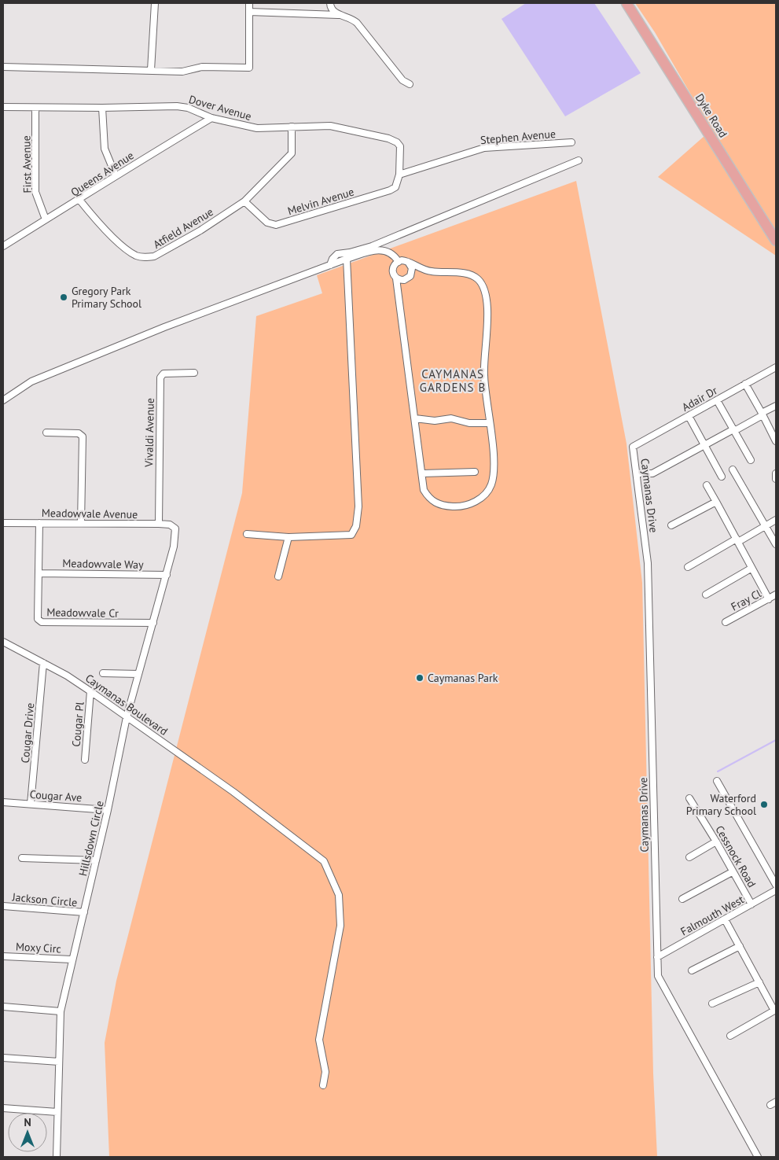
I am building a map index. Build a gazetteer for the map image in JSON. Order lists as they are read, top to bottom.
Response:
{
  "streets": {
    "main road": ["Dyke Road"],
    "street": [
      "Dover Avenue",
      "Stephen Avenue",
      "First Avenue",
      "Queens Avenue",
      "Melvin Avenue",
      "Atfield Avenue",
      "Adair Dr",
      "Vivaldi Avenue",
      "Caymanas Drive",
      "Meadowvale Avenue",
      "Meadowvale Way",
      "Fray Cl",
      "Meadowvale Cr",
      "Caymanas Boulevard",
      "Cougar Pl",
      "Cougar Drive",
      "Cougar Ave",
      "Hillsdown Circle",
      "Cessnock Road",
      "Jackson Circle",
      "Falmouth West",
      "Moxy Circ"
    ]
  },
  "crossings": [
    ["Dover Avenue", "Stephen Avenue"],
    ["Dover Avenue", "First Avenue"],
    ["Dover Avenue", "Queens Avenue"],
    ["Dover Avenue", "Melvin Avenue"],
    ["Stephen Avenue", "Melvin Avenue"],
    ["First Avenue", "Queens Avenue"],
    ["Queens Avenue", "Atfield Avenue"],
    ["Melvin Avenue", "Atfield Avenue"],
    ["Adair Dr", "Caymanas Drive"],
    ["Vivaldi Avenue", "Meadowvale Avenue"],
    ["Caymanas Drive", "Falmouth West"],
    ["Meadowvale Avenue", "Meadowvale Cr"],
    ["Meadowvale Avenue", "Hillsdown Circle"],
    ["Meadowvale Way", "Meadowvale Cr"],
    ["Meadowvale Way", "Hillsdown Circle"],
    ["Meadowvale Cr", "Hillsdown Circle"],
    ["Caymanas Boulevard", "Cougar Pl"],
    ["Caymanas Boulevard", "Cougar Drive"],
    ["Caymanas Boulevard", "Hillsdown Circle"],
    ["Cougar Drive", "Cougar Ave"],
    ["Cougar Ave", "Hillsdown Circle"],
    ["Hillsdown Circle", "Jackson Circle"],
    ["Hillsdown Circle", "Moxy Circ"],
    ["Cessnock Road", "Falmouth West"]
  ],
  "districts": ["CAYMANAS GARDENS B"],
  "places": ["Gregory Park Primary School", "Caymanas Park", "Waterford Primary School"],
  "north": "top"
}
